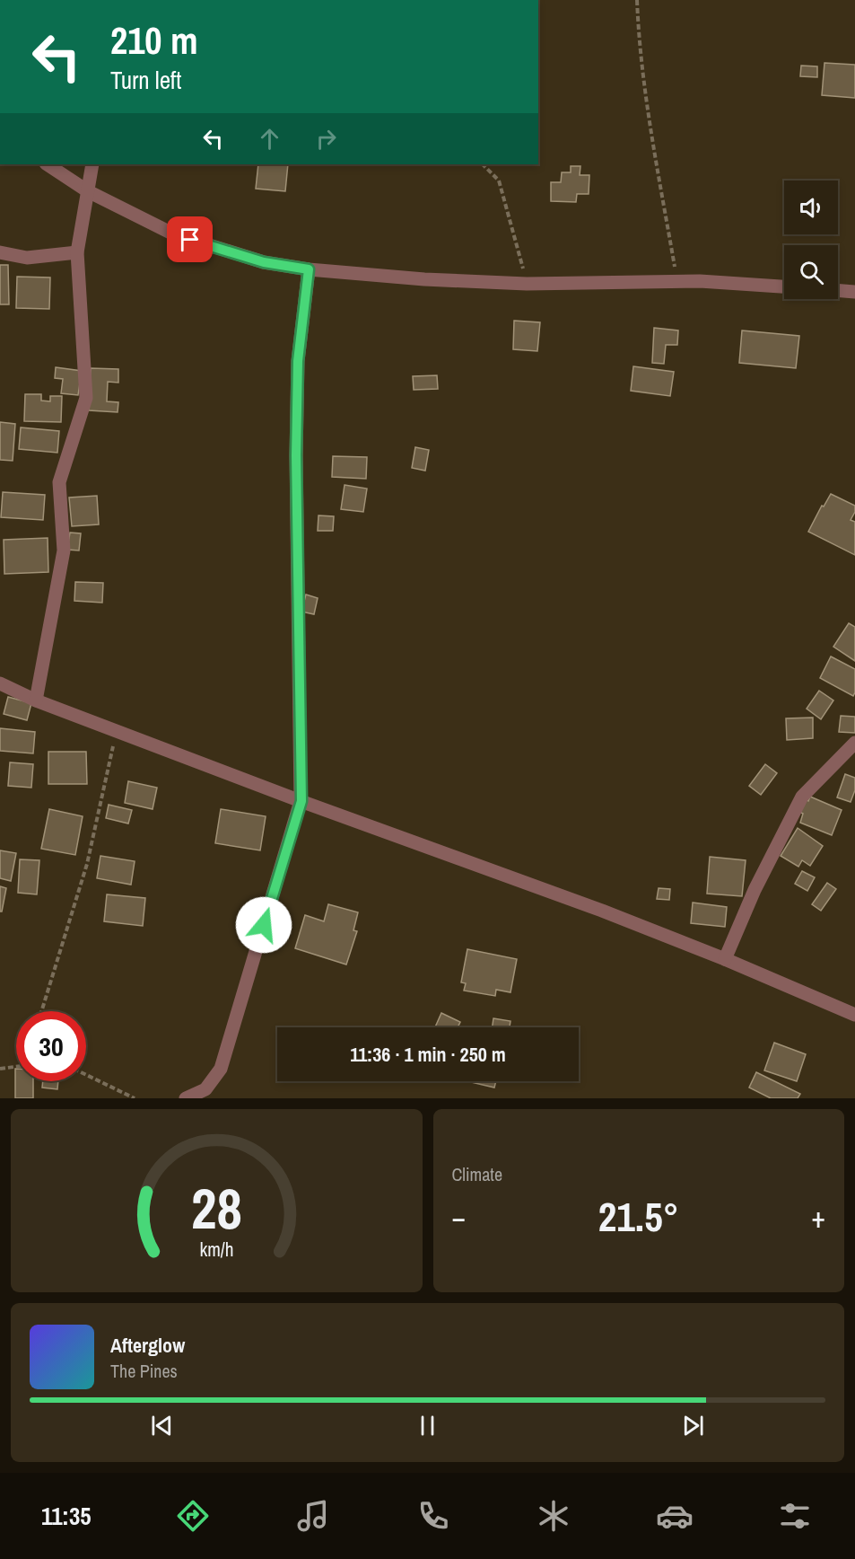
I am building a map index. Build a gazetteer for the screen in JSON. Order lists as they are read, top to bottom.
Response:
{
  "page": {
    "turn": ["210 m", "Turn left"],
    "limit": "30",
    "trip": "11:36 · 1 min · 250 m",
    "tile": "Climate",
    "heat": ["−", "21.5°", "+"],
    "song": ["Afterglow", "The Pines"],
    "tabs": "11:35",
    "gauge": ["28", "km/h"]
  }
}
